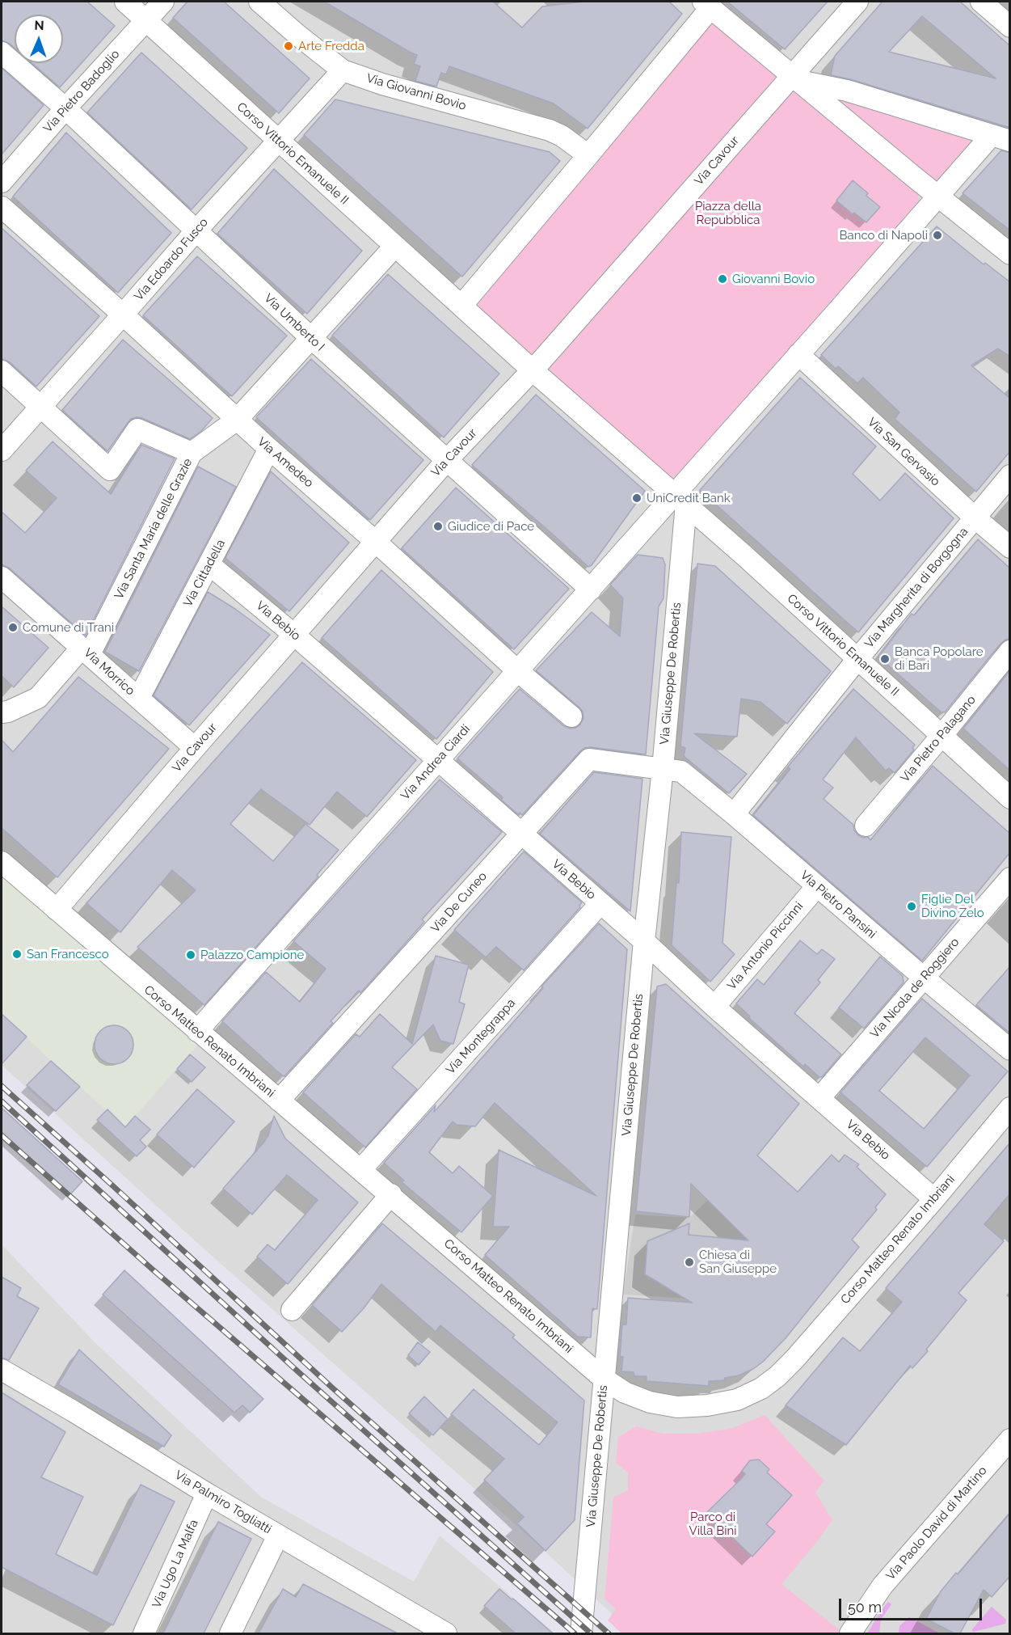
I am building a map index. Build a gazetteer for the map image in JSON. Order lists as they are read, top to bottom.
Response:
{
  "streets": {
    "street": [
      "Via Pietro Badoglio",
      "Via Giovanni Bovio",
      "Corso Vittorio Emanuele II",
      "Via Cavour",
      "Via Edoardo Fusco",
      "Via Umberto I",
      "Via San Gervasio",
      "Via Amedeo",
      "Via Santa Maria delle Grazie",
      "Via Cittadella",
      "Via Margherita di Borgogna",
      "Via Bebio",
      "Via Morrico",
      "Via Giuseppe De Robertis",
      "Via Pietro Palagano",
      "Via Andrea Ciardi",
      "Via De Cuneo",
      "Via Pietro Pansini",
      "Via Antonio Piccinni",
      "Via Nicola de Roggiero",
      "Via Montegrappa",
      "Corso Matteo Renato Imbriani",
      "Via Palmiro Togliatti",
      "Via Paolo David di Martino",
      "Via Ugo La Malfa"
    ]
  },
  "crossings": [
    ["Via Pietro Badoglio", "Corso Vittorio Emanuele II"],
    ["Via Pietro Badoglio", "Via Umberto I"],
    ["Via Giovanni Bovio", "Via Edoardo Fusco"],
    ["Corso Vittorio Emanuele II", "Via Edoardo Fusco"],
    ["Corso Vittorio Emanuele II", "Via Santa Maria delle Grazie"],
    ["Corso Vittorio Emanuele II", "Via Margherita di Borgogna"],
    ["Corso Vittorio Emanuele II", "Via Giuseppe De Robertis"],
    ["Corso Vittorio Emanuele II", "Via Pietro Palagano"],
    ["Corso Vittorio Emanuele II", "Via Andrea Ciardi"],
    ["Via Cavour", "Via Umberto I"],
    ["Via Cavour", "Via Amedeo"],
    ["Via Cavour", "Via Bebio"],
    ["Via Cavour", "Via Morrico"],
    ["Via Cavour", "Corso Matteo Renato Imbriani"],
    ["Via Edoardo Fusco", "Via Umberto I"],
    ["Via Edoardo Fusco", "Via Amedeo"],
    ["Via Umberto I", "Via Santa Maria delle Grazie"],
    ["Via Umberto I", "Via Andrea Ciardi"],
    ["Via San Gervasio", "Via Margherita di Borgogna"],
    ["Via Amedeo", "Via Santa Maria delle Grazie"],
    ["Via Amedeo", "Via Cittadella"],
    ["Via Amedeo", "Via Andrea Ciardi"],
    ["Via Santa Maria delle Grazie", "Via Morrico"],
    ["Via Cittadella", "Via Bebio"],
    ["Via Cittadella", "Via Morrico"],
    ["Via Margherita di Borgogna", "Via Pietro Pansini"],
    ["Via Bebio", "Via Giuseppe De Robertis"],
    ["Via Bebio", "Via Andrea Ciardi"],
    ["Via Bebio", "Via De Cuneo"],
    ["Via Bebio", "Via Antonio Piccinni"],
    ["Via Bebio", "Via Nicola de Roggiero"],
    ["Via Bebio", "Via Montegrappa"],
    ["Via Bebio", "Corso Matteo Renato Imbriani"],
    ["Via Giuseppe De Robertis", "Via Andrea Ciardi"],
    ["Via Giuseppe De Robertis", "Via De Cuneo"],
    ["Via Giuseppe De Robertis", "Via Pietro Pansini"],
    ["Via Giuseppe De Robertis", "Corso Matteo Renato Imbriani"],
    ["Via Andrea Ciardi", "Corso Matteo Renato Imbriani"],
    ["Via De Cuneo", "Via Pietro Pansini"],
    ["Via De Cuneo", "Corso Matteo Renato Imbriani"],
    ["Via Pietro Pansini", "Via Antonio Piccinni"],
    ["Via Pietro Pansini", "Via Nicola de Roggiero"],
    ["Via Montegrappa", "Corso Matteo Renato Imbriani"],
    ["Via Palmiro Togliatti", "Via Ugo La Malfa"]
  ],
  "parks": ["Piazza della Repubblica", "Parco di Villa Bini"],
  "places": [
    "Arte Fredda",
    "Banco di Napoli",
    "Giovanni Bovio",
    "UniCredit Bank",
    "Giudice di Pace",
    "Comune di Trani",
    "Banca Popolare di Bari",
    "Figlie Del Divino Zelo",
    "San Francesco",
    "Palazzo Campione",
    "Chiesa di San Giuseppe"
  ],
  "scale_bar": "50 m",
  "north": "top"
}
